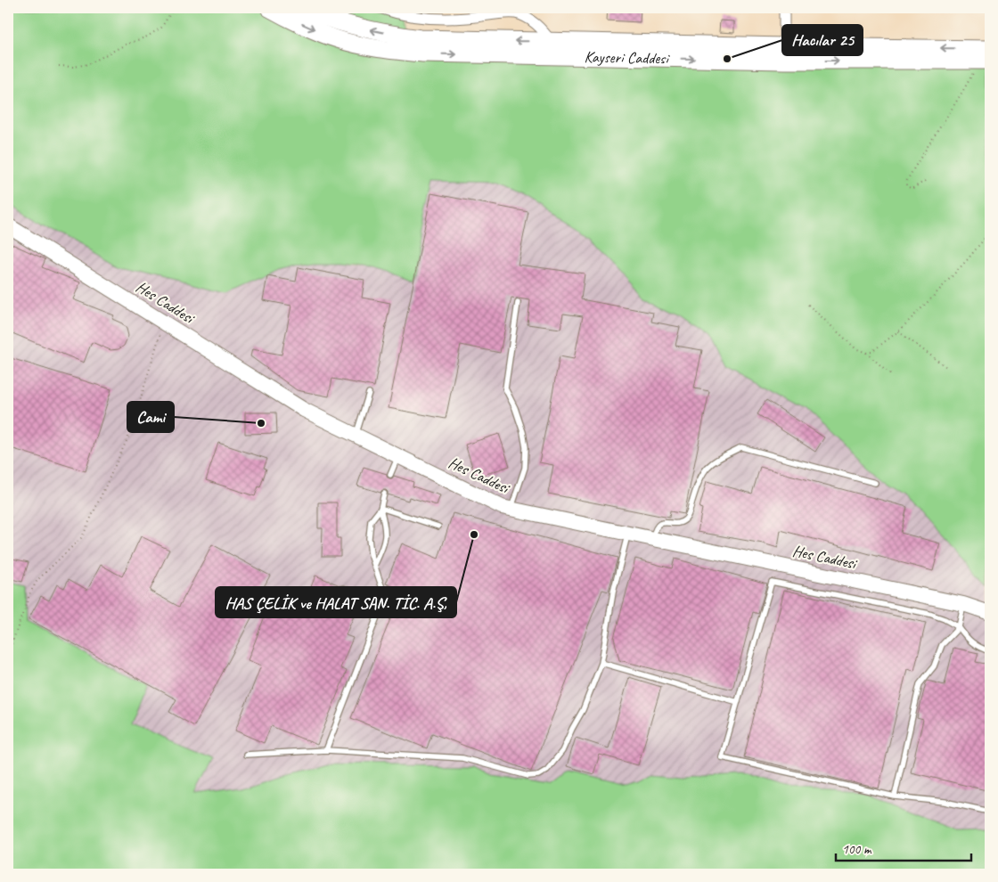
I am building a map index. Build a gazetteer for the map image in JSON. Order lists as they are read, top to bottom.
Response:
{
  "streets": {
    "main road": ["Kayseri Caddesi"],
    "street": ["Hes Caddesi"]
  },
  "places": ["Hacılar 25", "Cami", "HAS ÇELİK ve HALAT SAN. TİC. A.Ş,"],
  "scale_bar": "100 m"
}
